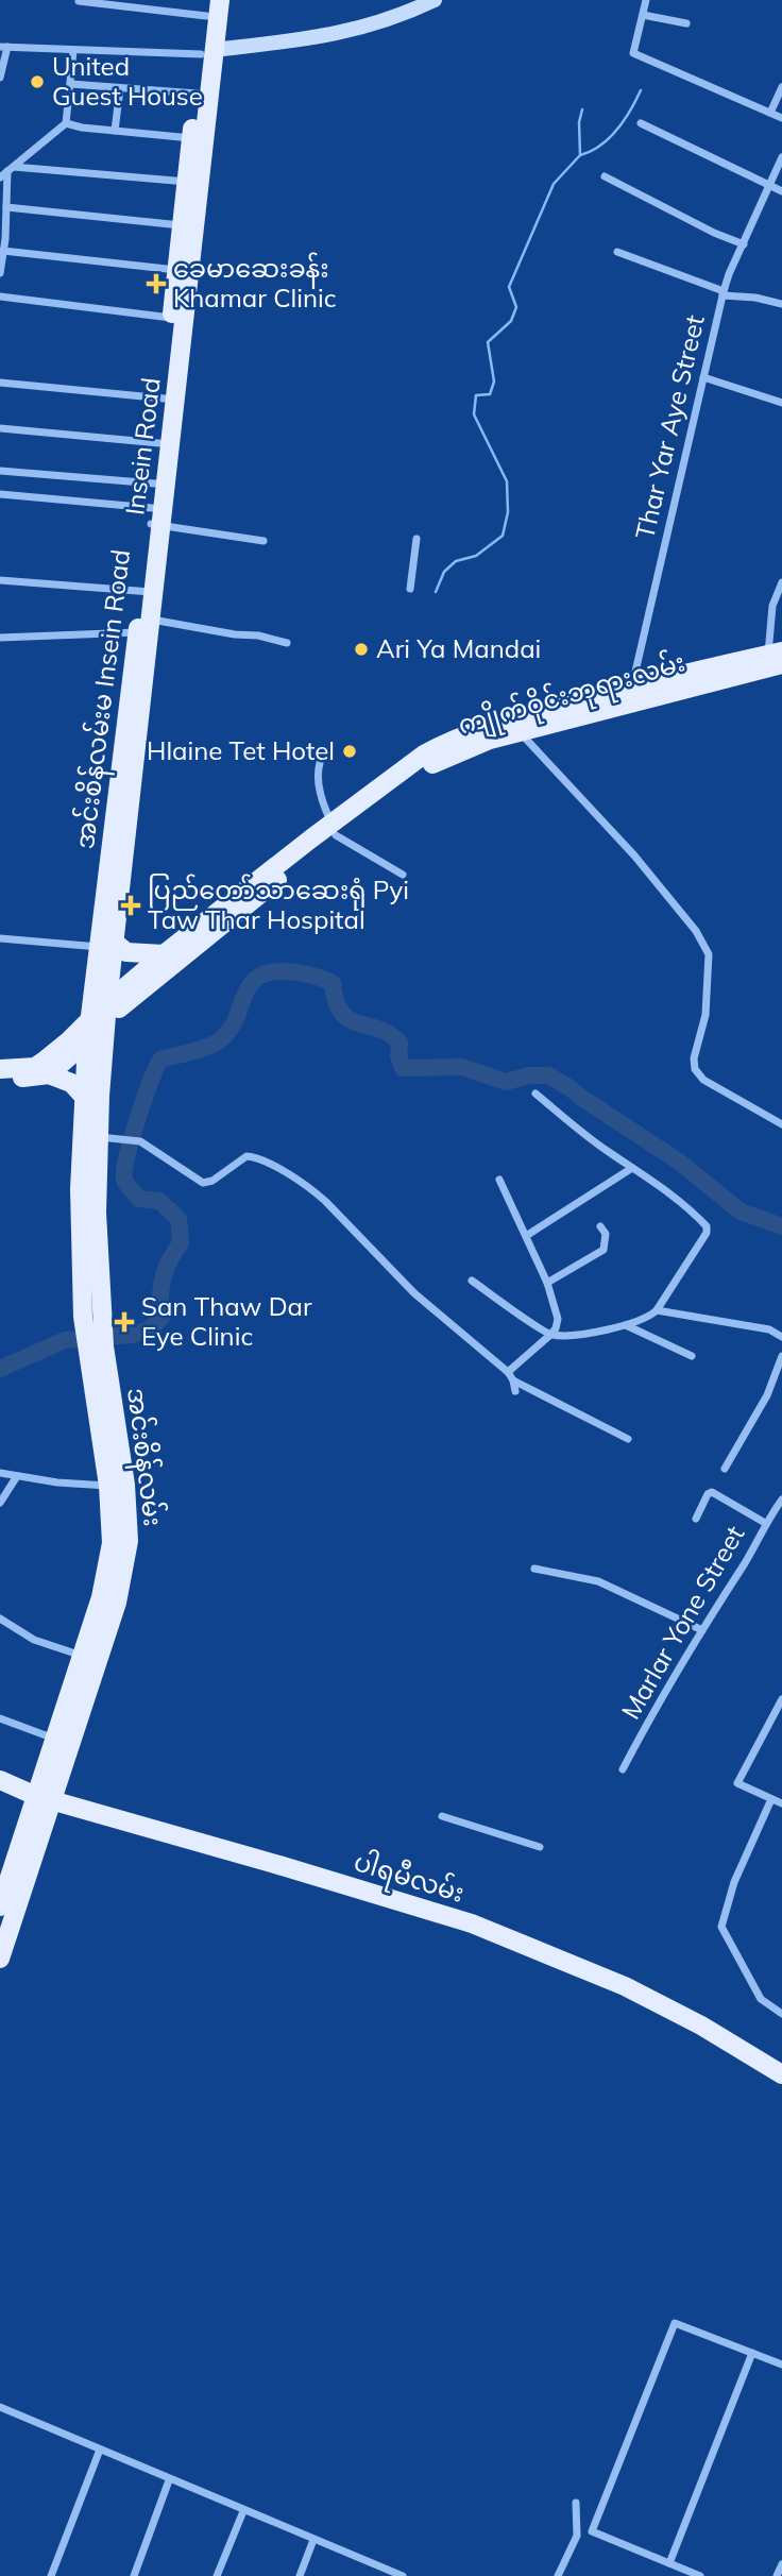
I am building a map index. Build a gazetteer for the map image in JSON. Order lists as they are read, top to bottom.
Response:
{
  "streets": {
    "main road": [
      "Insein Road",
      "ကျိုက်ဝိုင်းဘုရားလမ်း",
      "အင်းစိန်လမ်းမ Insein Road",
      "အင်းစိန်လမ်း",
      "ပါရမီလမ်း"
    ],
    "street": ["Thar Yar Aye Street", "Marlar Yone Street"]
  },
  "crossings": [
    ["Thar Yar Aye Street", "ကျိုက်ဝိုင်းဘုရားလမ်း"],
    ["Insein Road", "အင်းစိန်လမ်းမ Insein Road"],
    ["ကျိုက်ဝိုင်းဘုရားလမ်း", "အင်းစိန်လမ်း"],
    ["အင်းစိန်လမ်းမ Insein Road", "အင်းစိန်လမ်း"],
    ["အင်းစိန်လမ်း", "ပါရမီလမ်း"]
  ],
  "places": {
    "other": ["United Guest House", "Ari Ya Mandai", "Hlaine Tet Hotel"],
    "health": ["ခေမာဆေးခန်း Khamar Clinic", "ပြည်တော်သာဆေးရုံ Pyi Taw Thar Hospital", "San Thaw Dar Eye Clinic"]
  }
}
